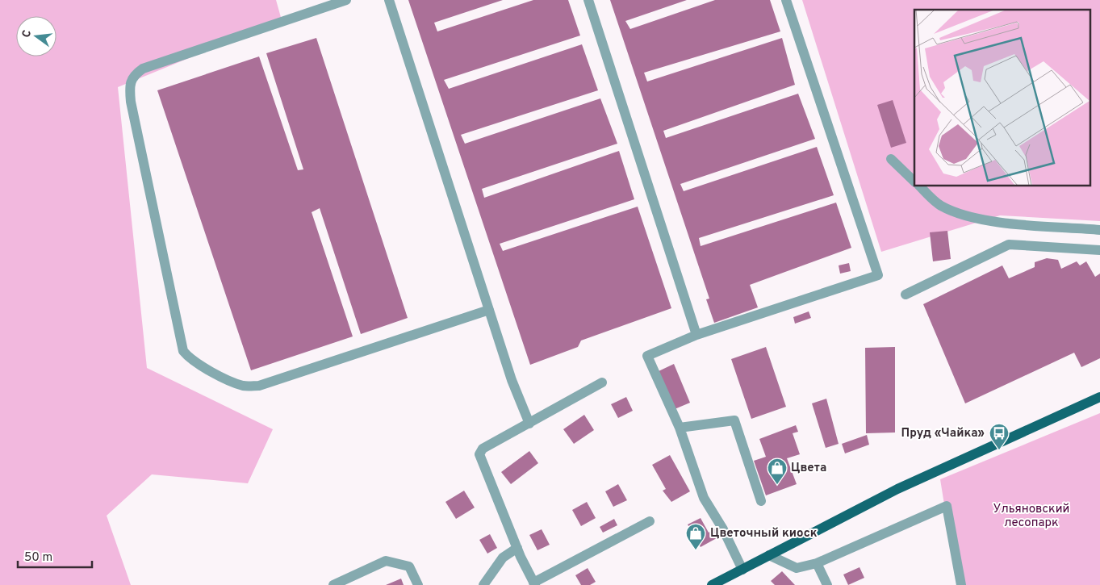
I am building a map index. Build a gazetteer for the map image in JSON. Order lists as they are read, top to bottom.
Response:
{
  "parks": ["Ульяновский лесопарк"],
  "places": {
    "bus stop": ["Пруд «Чайка»"],
    "shop": ["Цвета", "Цветочный киоск"]
  },
  "scale_bar": "50 m",
  "north": "left"
}
